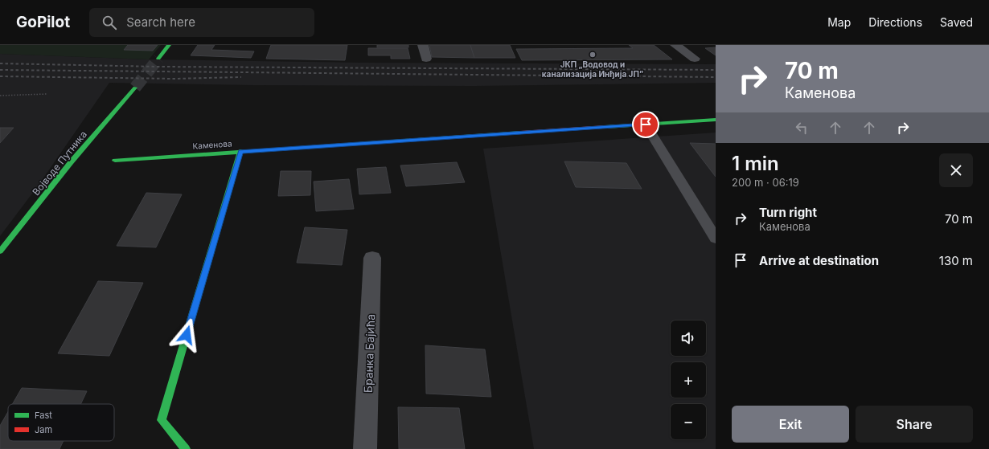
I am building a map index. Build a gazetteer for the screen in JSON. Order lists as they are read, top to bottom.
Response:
{
  "streets": {
    "street": ["Каменова", "Војводе Путника", "Бранка Бајића"]
  },
  "places": ["ЈКП „Водовод и канализација Инђија ЈП”"],
  "legend": ["Fast", "Jam"],
  "page": {
    "header": "GoPilot",
    "search": "Search here",
    "nav": ["Map", "Directions", "Saved"],
    "turn": ["70 m", "Каменова"],
    "heading": ["1 min", "200 m · 06:19"],
    "list": [
      {
        "name": "Turn right",
        "note": "Каменова",
        "value": "70 m"
      },
      {
        "name": "Arrive at destination",
        "value": "130 m"
      }
    ],
    "map_buttons": ["+", "−"],
    "buttons": ["Exit", "Share"]
  }
}
